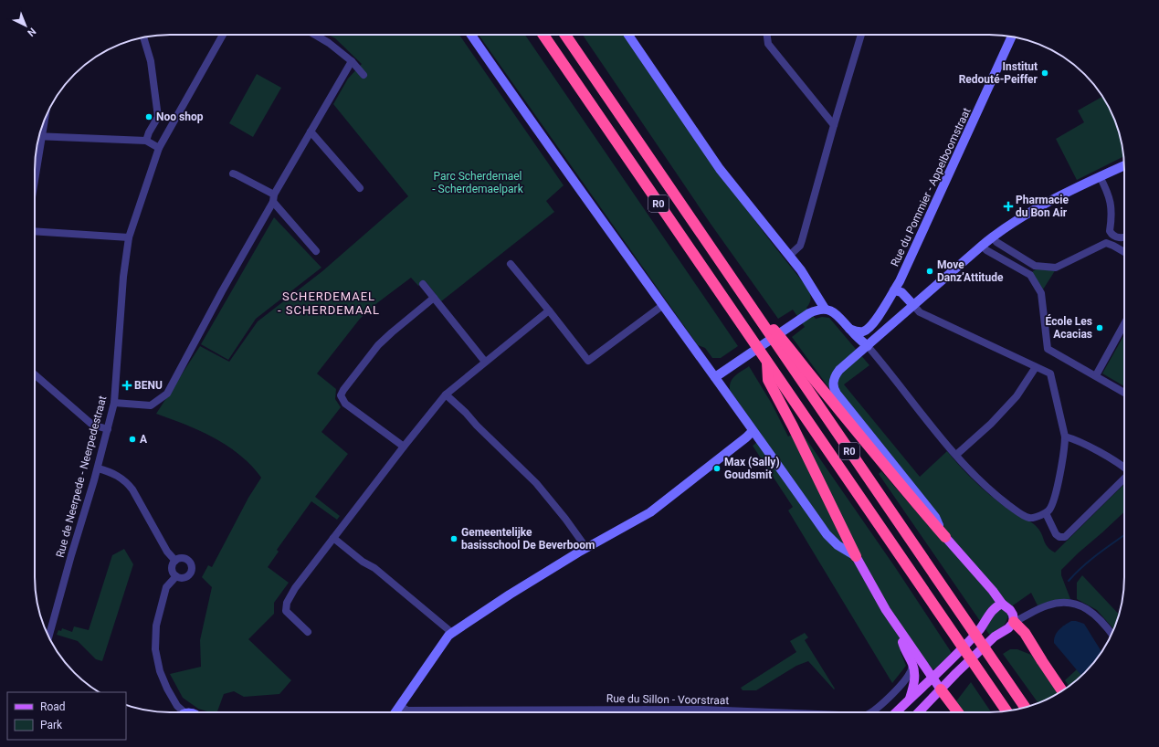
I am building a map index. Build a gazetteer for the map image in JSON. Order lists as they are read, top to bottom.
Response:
{
  "streets": {
    "highway": ["R0"],
    "street": ["Rue du Pommier - Appelboomstraat", "Rue de Neerpede - Neerpedestraat", "Rue du Sillon - Voorstraat"]
  },
  "districts": ["SCHERDEMAEL - SCHERDEMAAL"],
  "parks": ["Parc Scherdemael - Scherdemaelpark"],
  "places": {
    "other": [
      "Institut Redouté-Peiffer",
      "Noo shop",
      "Move Danz’Attitude",
      "École Les Acacias",
      "A",
      "Max (Sally) Goudsmit",
      "Gemeentelijke basisschool De Beverboom"
    ],
    "health": ["Pharmacie du Bon Air", "BENU"]
  },
  "legend": ["Road", "Park"],
  "north": "bottom right"
}
